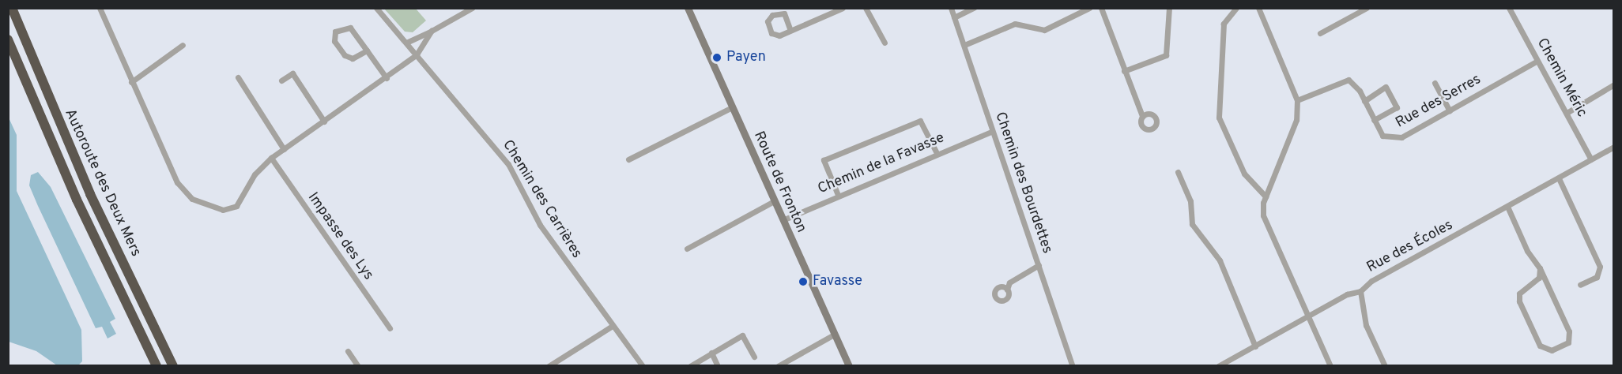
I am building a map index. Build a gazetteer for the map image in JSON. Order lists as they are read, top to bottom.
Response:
{
  "streets": {
    "highway": ["Autoroute des Deux Mers"],
    "main road": ["Route de Fronton"],
    "street": [
      "Chemin Méric",
      "Rue des Serres",
      "Chemin de la Favasse",
      "Chemin des Bourdettes",
      "Chemin des Carrières",
      "Impasse des Lys",
      "Rue des Écoles"
    ]
  },
  "crossings": [
    ["Chemin Méric", "Rue des Serres"],
    ["Chemin Méric", "Rue des Écoles"],
    ["Chemin de la Favasse", "Route de Fronton"],
    ["Chemin de la Favasse", "Chemin des Bourdettes"]
  ],
  "places": ["Payen", "Favasse"]
}
